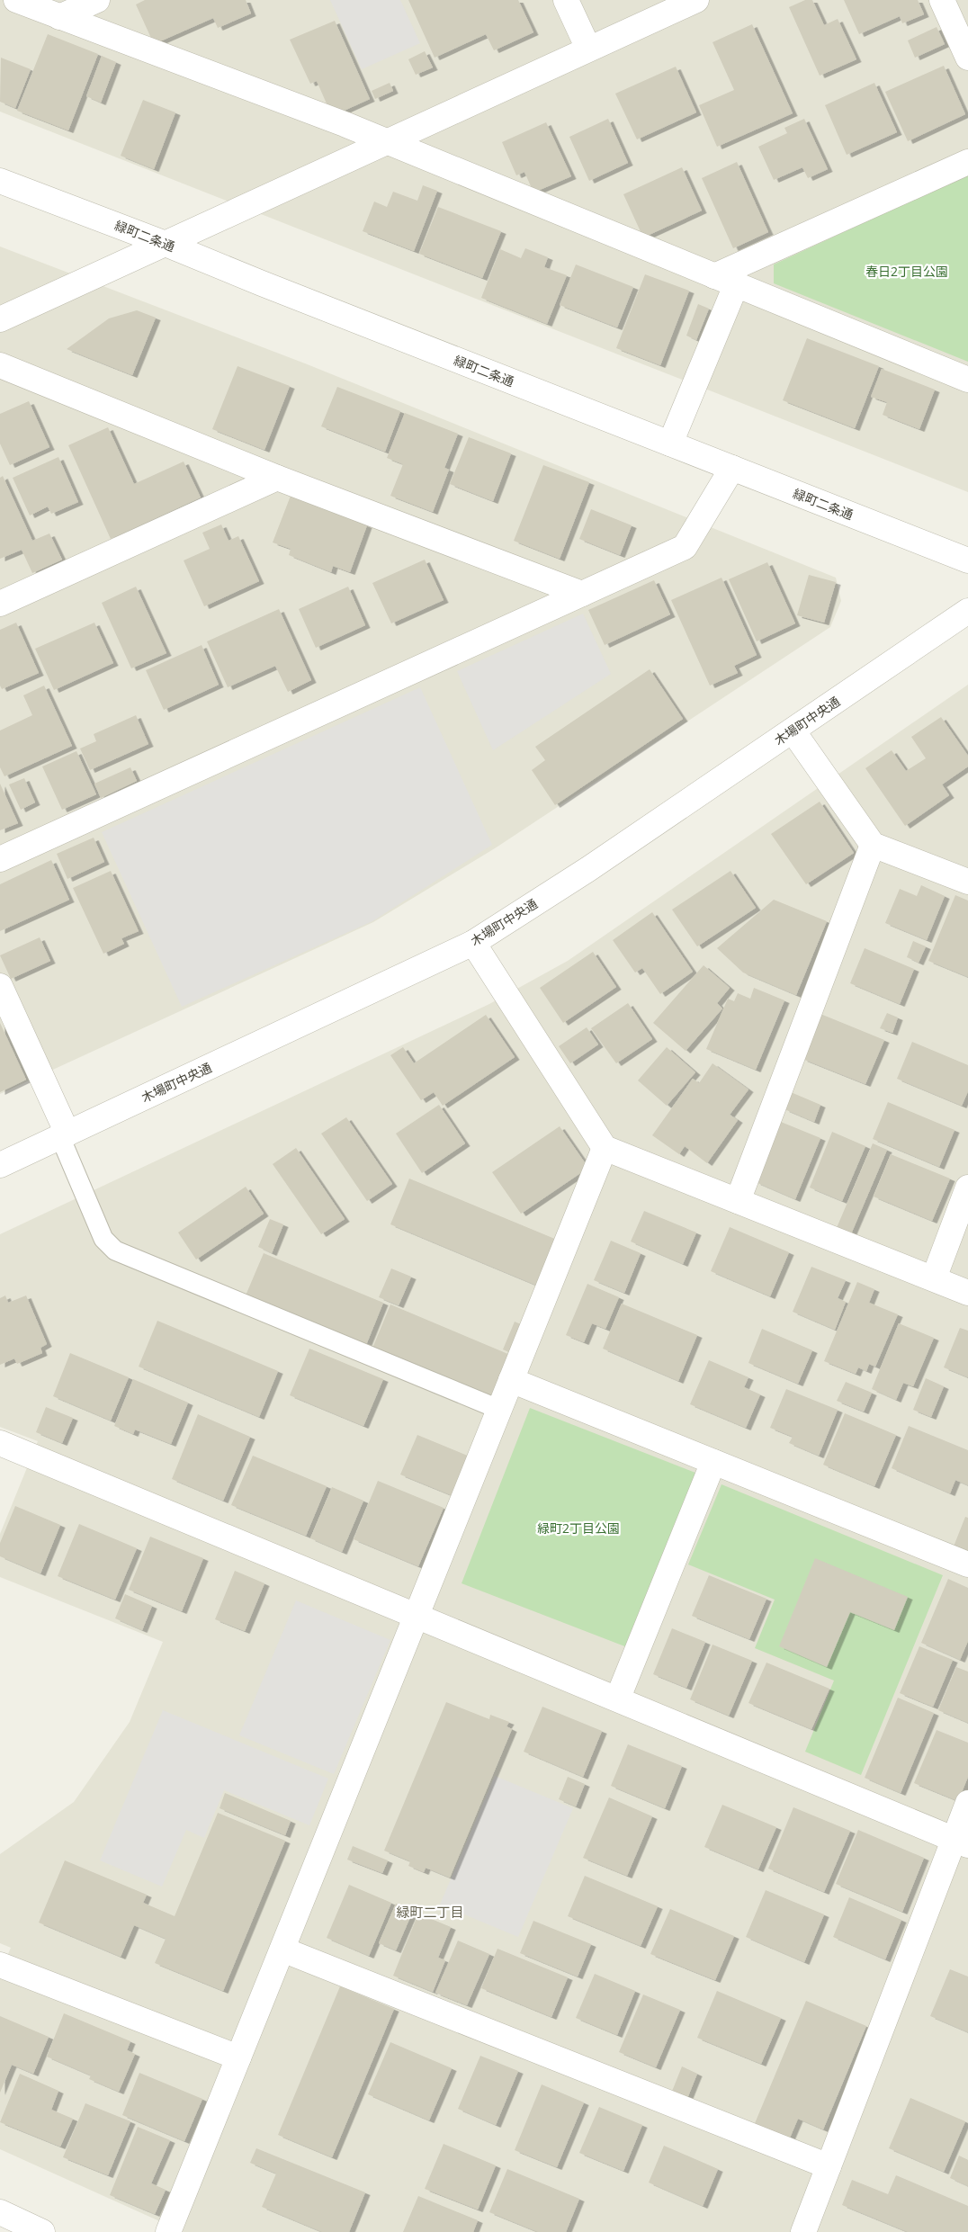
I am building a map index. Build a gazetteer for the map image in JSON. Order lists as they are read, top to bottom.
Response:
{
  "streets": {
    "street": ["緑町二条通", "木場町中央通"]
  },
  "districts": ["緑町二丁目"],
  "parks": ["春日2丁目公園", "緑町2丁目公園"]
}
